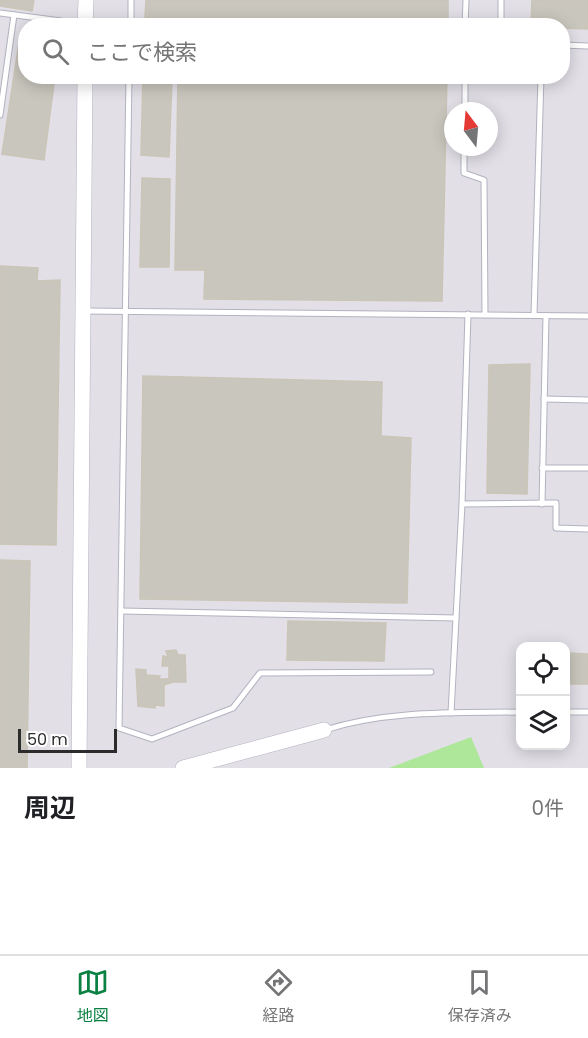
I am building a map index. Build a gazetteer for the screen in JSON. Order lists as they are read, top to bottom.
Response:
{
  "scale_bar": "50 m",
  "north": "top",
  "page": {
    "search": "ここで検索",
    "scale": "50 m",
    "heading": ["周辺", "0件"],
    "nav": ["地図", "経路", "保存済み"]
  }
}
